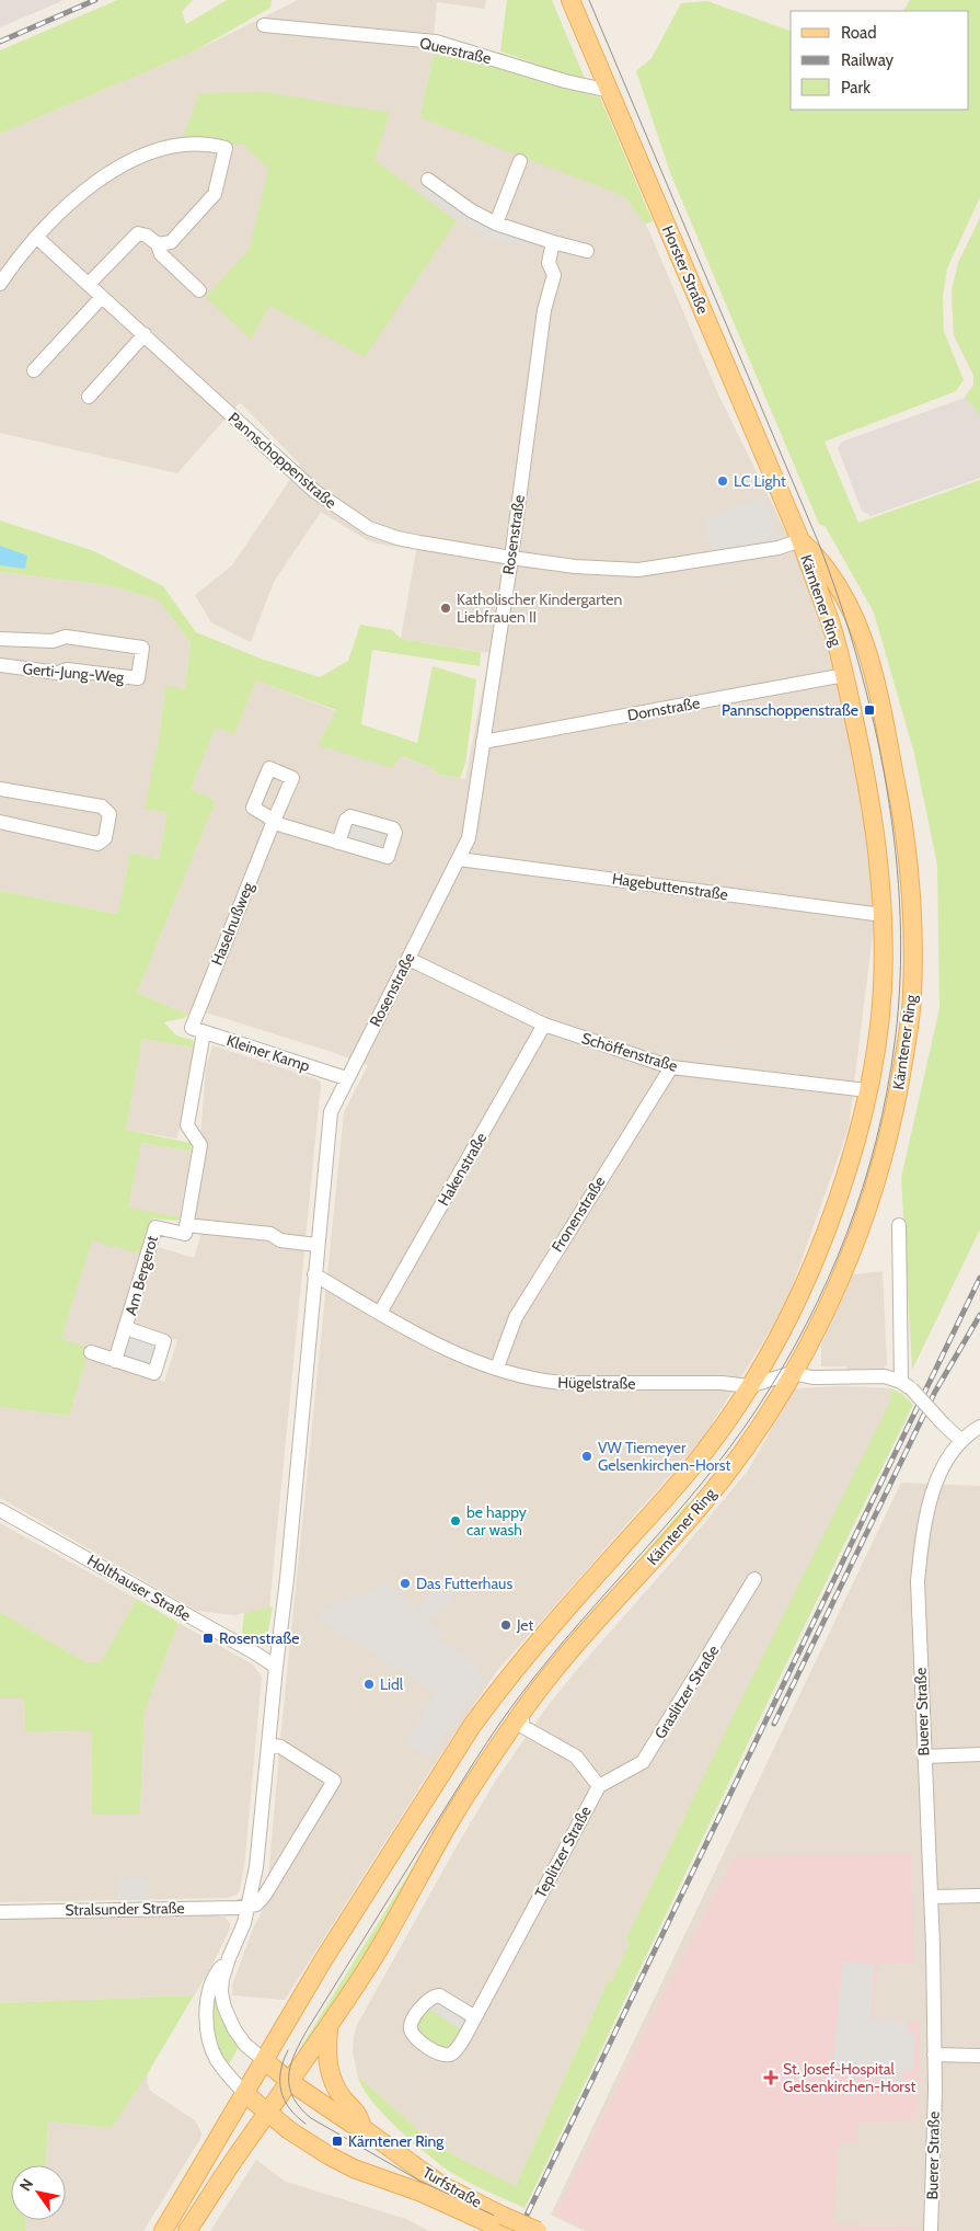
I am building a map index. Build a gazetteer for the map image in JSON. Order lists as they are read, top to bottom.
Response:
{
  "streets": {
    "main road": ["Horster Straße", "Kärntener Ring", "Turfstraße"],
    "street": [
      "Querstraße",
      "Pannschoppenstraße",
      "Rosenstraße",
      "Gerti-Jung-Weg",
      "Dornstraße",
      "Hagebuttenstraße",
      "Haselnußweg",
      "Schöffenstraße",
      "Kleiner Kamp",
      "Hakenstraße",
      "Fronenstraße",
      "Am Bergerot",
      "Hügelstraße",
      "Holthauser Straße",
      "Graslitzer Straße",
      "Buerer Straße",
      "Teplitzer Straße",
      "Stralsunder Straße"
    ]
  },
  "crossings": [
    ["Querstraße", "Horster Straße"],
    ["Horster Straße", "Pannschoppenstraße"],
    ["Horster Straße", "Kärntener Ring"],
    ["Pannschoppenstraße", "Rosenstraße"],
    ["Pannschoppenstraße", "Kärntener Ring"],
    ["Rosenstraße", "Kärntener Ring"],
    ["Rosenstraße", "Dornstraße"],
    ["Rosenstraße", "Hagebuttenstraße"],
    ["Rosenstraße", "Schöffenstraße"],
    ["Rosenstraße", "Kleiner Kamp"],
    ["Rosenstraße", "Am Bergerot"],
    ["Rosenstraße", "Hügelstraße"],
    ["Rosenstraße", "Holthauser Straße"],
    ["Rosenstraße", "Stralsunder Straße"],
    ["Kärntener Ring", "Dornstraße"],
    ["Kärntener Ring", "Hagebuttenstraße"],
    ["Kärntener Ring", "Schöffenstraße"],
    ["Kärntener Ring", "Hügelstraße"],
    ["Kärntener Ring", "Turfstraße"],
    ["Haselnußweg", "Kleiner Kamp"],
    ["Schöffenstraße", "Hakenstraße"],
    ["Schöffenstraße", "Fronenstraße"],
    ["Hakenstraße", "Hügelstraße"],
    ["Fronenstraße", "Hügelstraße"],
    ["Graslitzer Straße", "Teplitzer Straße"]
  ],
  "places": {
    "other": [
      "LC Light",
      "Katholischer Kindergarten Liebfrauen II",
      "VW Tiemeyer Gelsenkirchen-Horst",
      "be happy car wash",
      "Das Futterhaus",
      "Jet",
      "Lidl"
    ],
    "transit": ["Pannschoppenstraße", "Rosenstraße", "Kärntener Ring"],
    "health": ["St. Josef-Hospital Gelsenkirchen-Horst"]
  },
  "legend": ["Road", "Railway", "Park"],
  "north": "top left"
}
